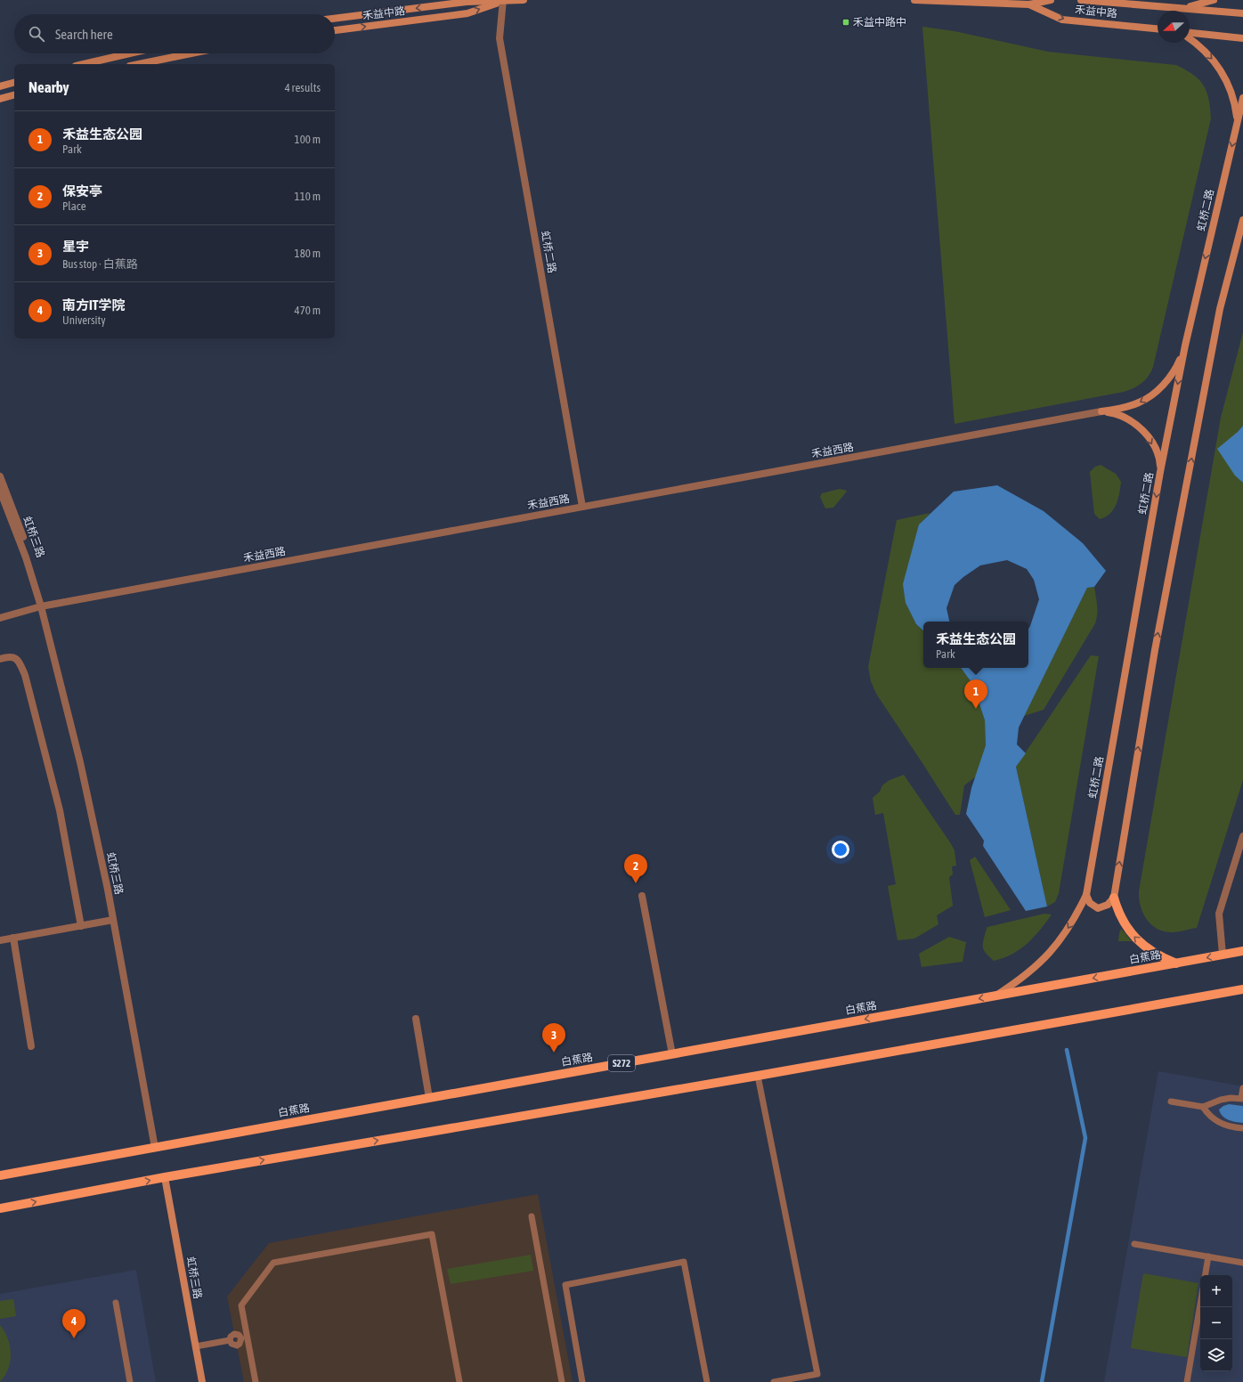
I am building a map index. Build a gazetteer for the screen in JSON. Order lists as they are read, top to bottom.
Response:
{
  "streets": {
    "main road": ["白蕉路", "S272"],
    "street": [
      "禾益中路",
      "虹桥二路",
      "禾益西路",
      "虹桥三路"
    ]
  },
  "crossings": [
    ["禾益中路", "虹桥二路"],
    ["虹桥二路", "禾益西路"],
    ["虹桥二路", "白蕉路"],
    ["禾益西路", "虹桥三路"],
    ["虹桥三路", "白蕉路"]
  ],
  "places": {
    "transit": ["禾益中路中"]
  },
  "north": "left",
  "page": {
    "search": "Search here",
    "heading": ["Nearby", "4 results"],
    "list": [
      {
        "mark": "1",
        "name": "禾益生态公园",
        "note": "Park",
        "value": "100 m"
      },
      {
        "mark": "2",
        "name": "保安亭",
        "note": "Place",
        "value": "110 m"
      },
      {
        "mark": "3",
        "name": "星宇",
        "note": "Bus stop · 白蕉路",
        "value": "180 m"
      },
      {
        "mark": "4",
        "name": "南方IT学院",
        "note": "University",
        "value": "470 m"
      }
    ],
    "popup": ["禾益生态公园", "Park"],
    "pins": [
      "1",
      "2",
      "3",
      "4"
    ],
    "map_buttons": ["+", "−"]
  }
}
